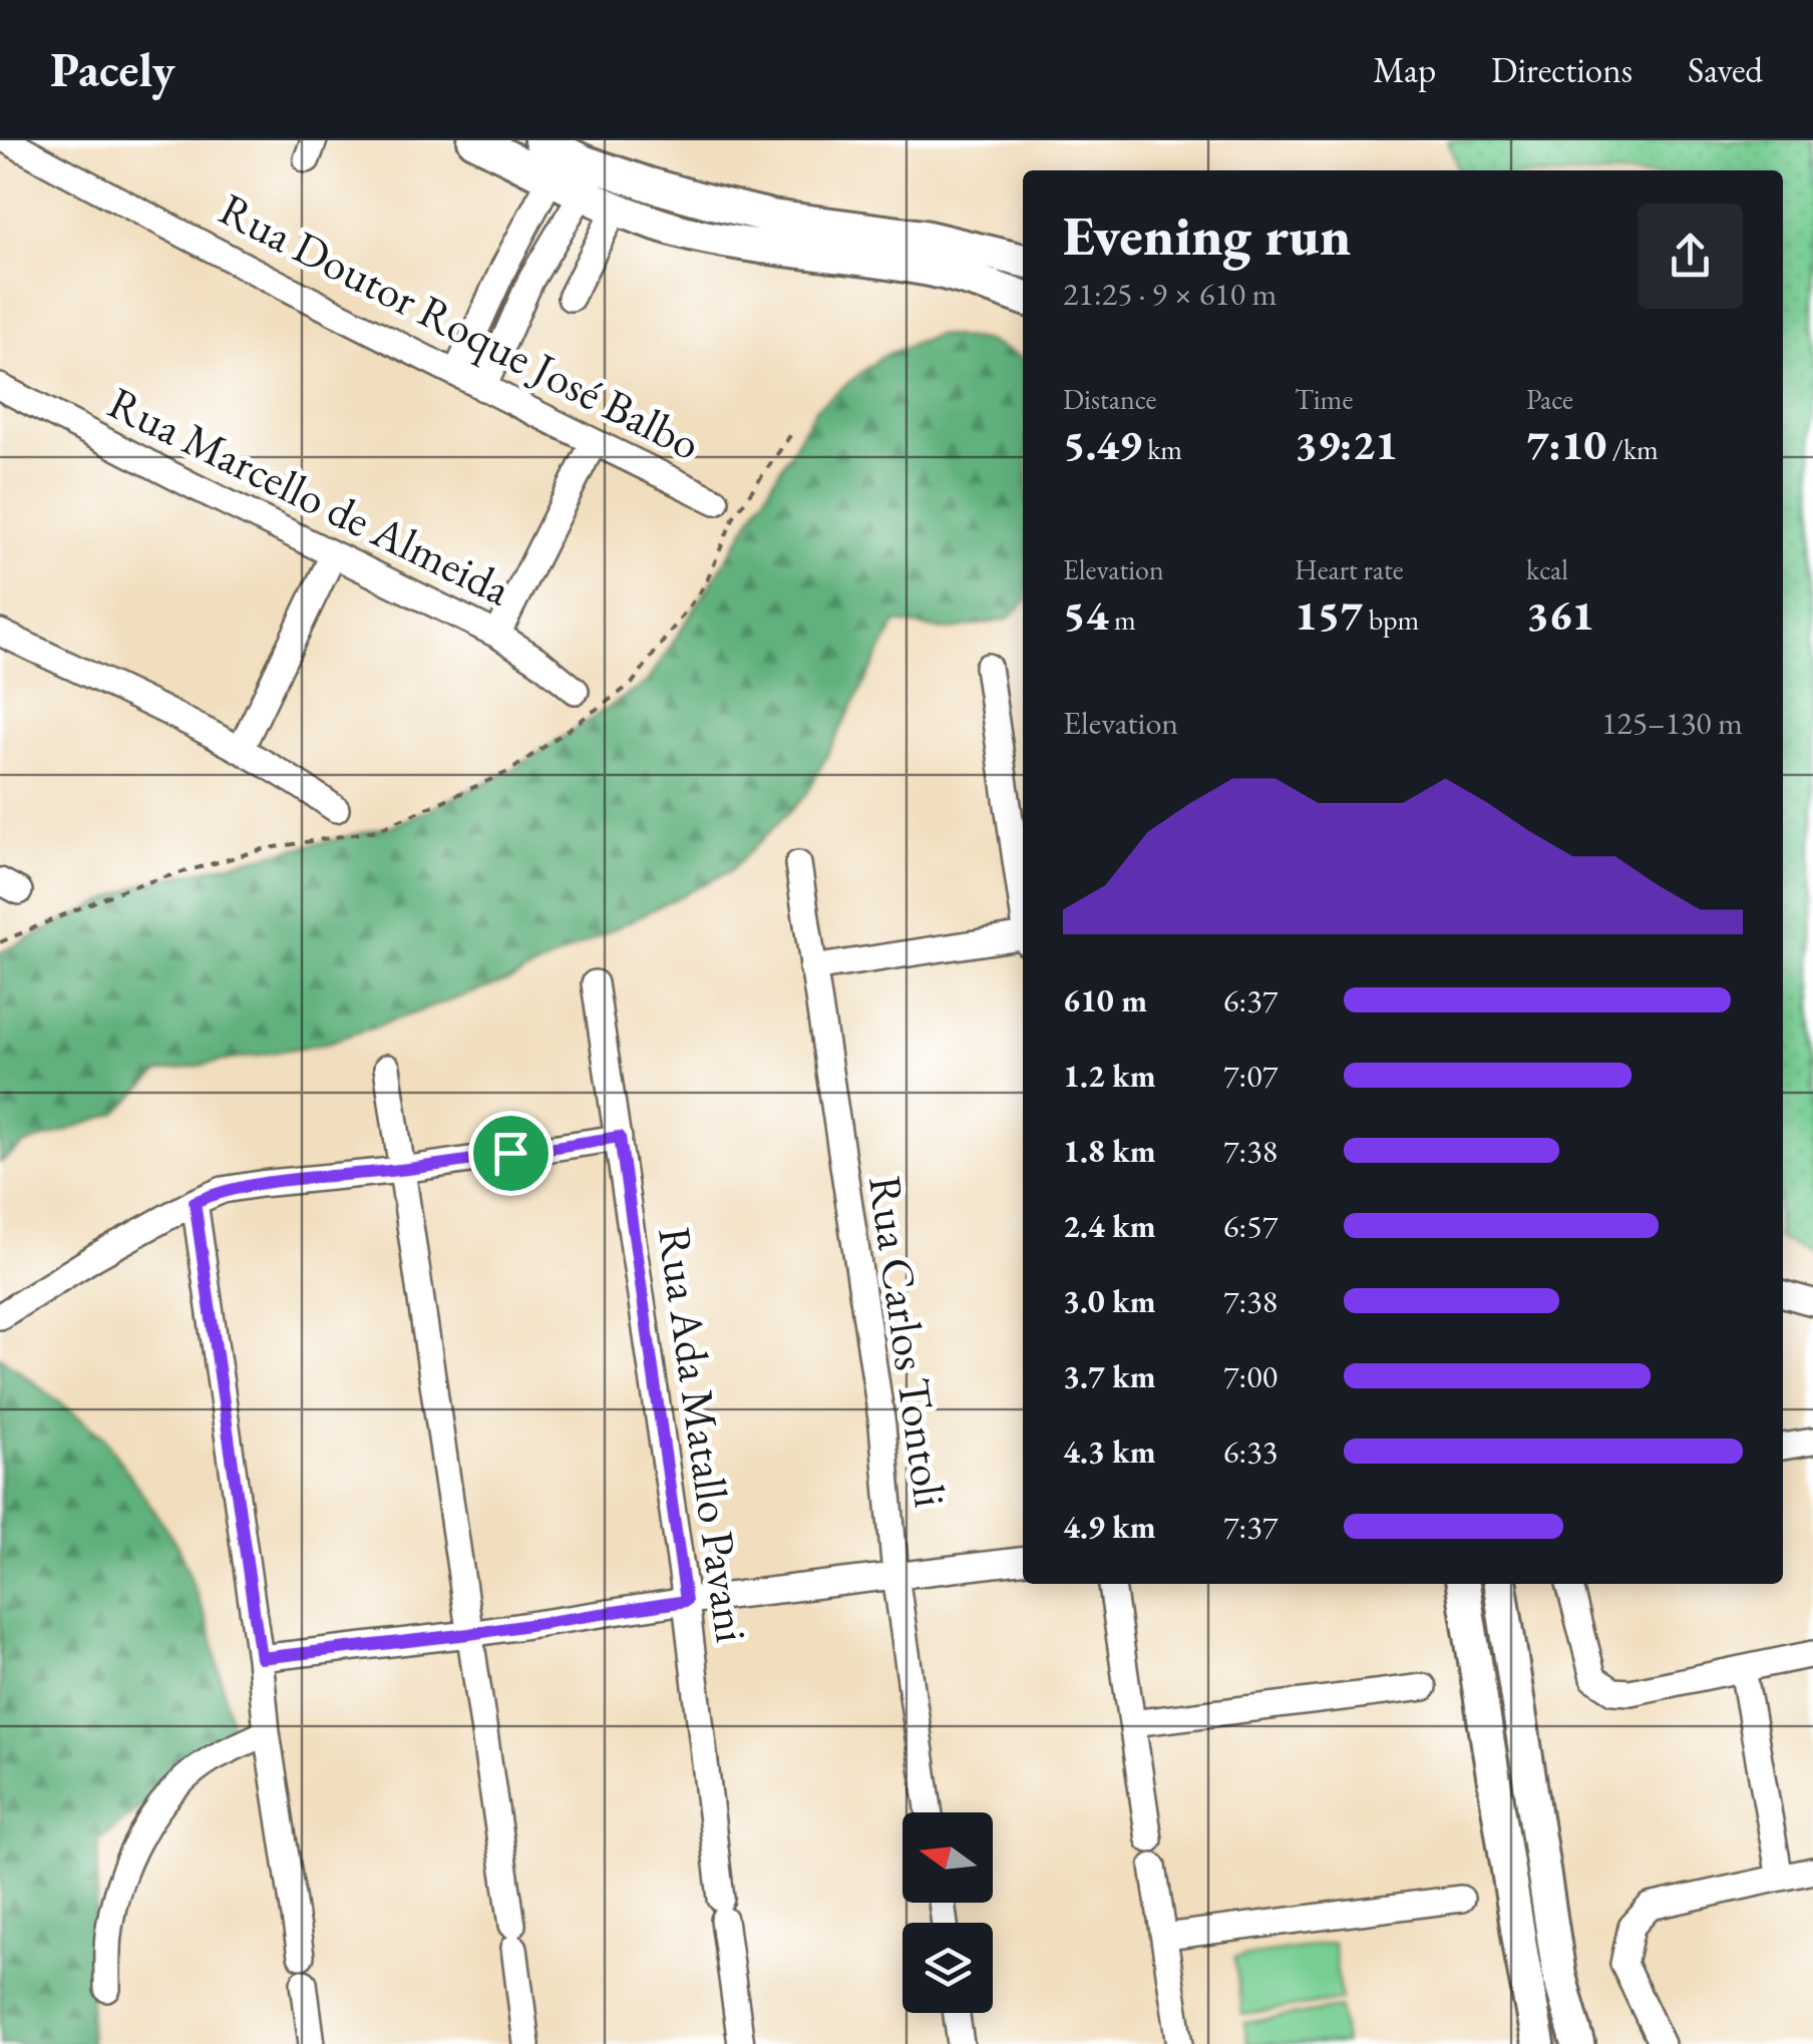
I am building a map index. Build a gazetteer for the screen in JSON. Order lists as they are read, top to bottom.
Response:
{
  "streets": {
    "street": [
      "Rua Doutor Roque José Balbo",
      "Rua Marcello de Almeida",
      "Rua Carlos Tontoli",
      "Rua Ada Matallo Pavani"
    ]
  },
  "north": "left",
  "page": {
    "header": "Pacely",
    "nav": ["Map", "Directions", "Saved"],
    "heading": ["Evening run", "21:25 · 9 × 610 m"],
    "stats": [
      ["Distance", "5.49 km"],
      ["Time", "39:21"],
      ["Pace", "7:10 /km"],
      ["Elevation", "54 m"],
      ["Heart rate", "157 bpm"],
      ["kcal", "361"]
    ],
    "chart": ["Elevation", "125–130 m"],
    "list": [
      {
        "name": "610 m",
        "note": "6:37"
      },
      {
        "name": "1.2 km",
        "note": "7:07"
      },
      {
        "name": "1.8 km",
        "note": "7:38"
      },
      {
        "name": "2.4 km",
        "note": "6:57"
      },
      {
        "name": "3.0 km",
        "note": "7:38"
      },
      {
        "name": "3.7 km",
        "note": "7:00"
      },
      {
        "name": "4.3 km",
        "note": "6:33"
      },
      {
        "name": "4.9 km",
        "note": "7:37"
      }
    ]
  }
}
